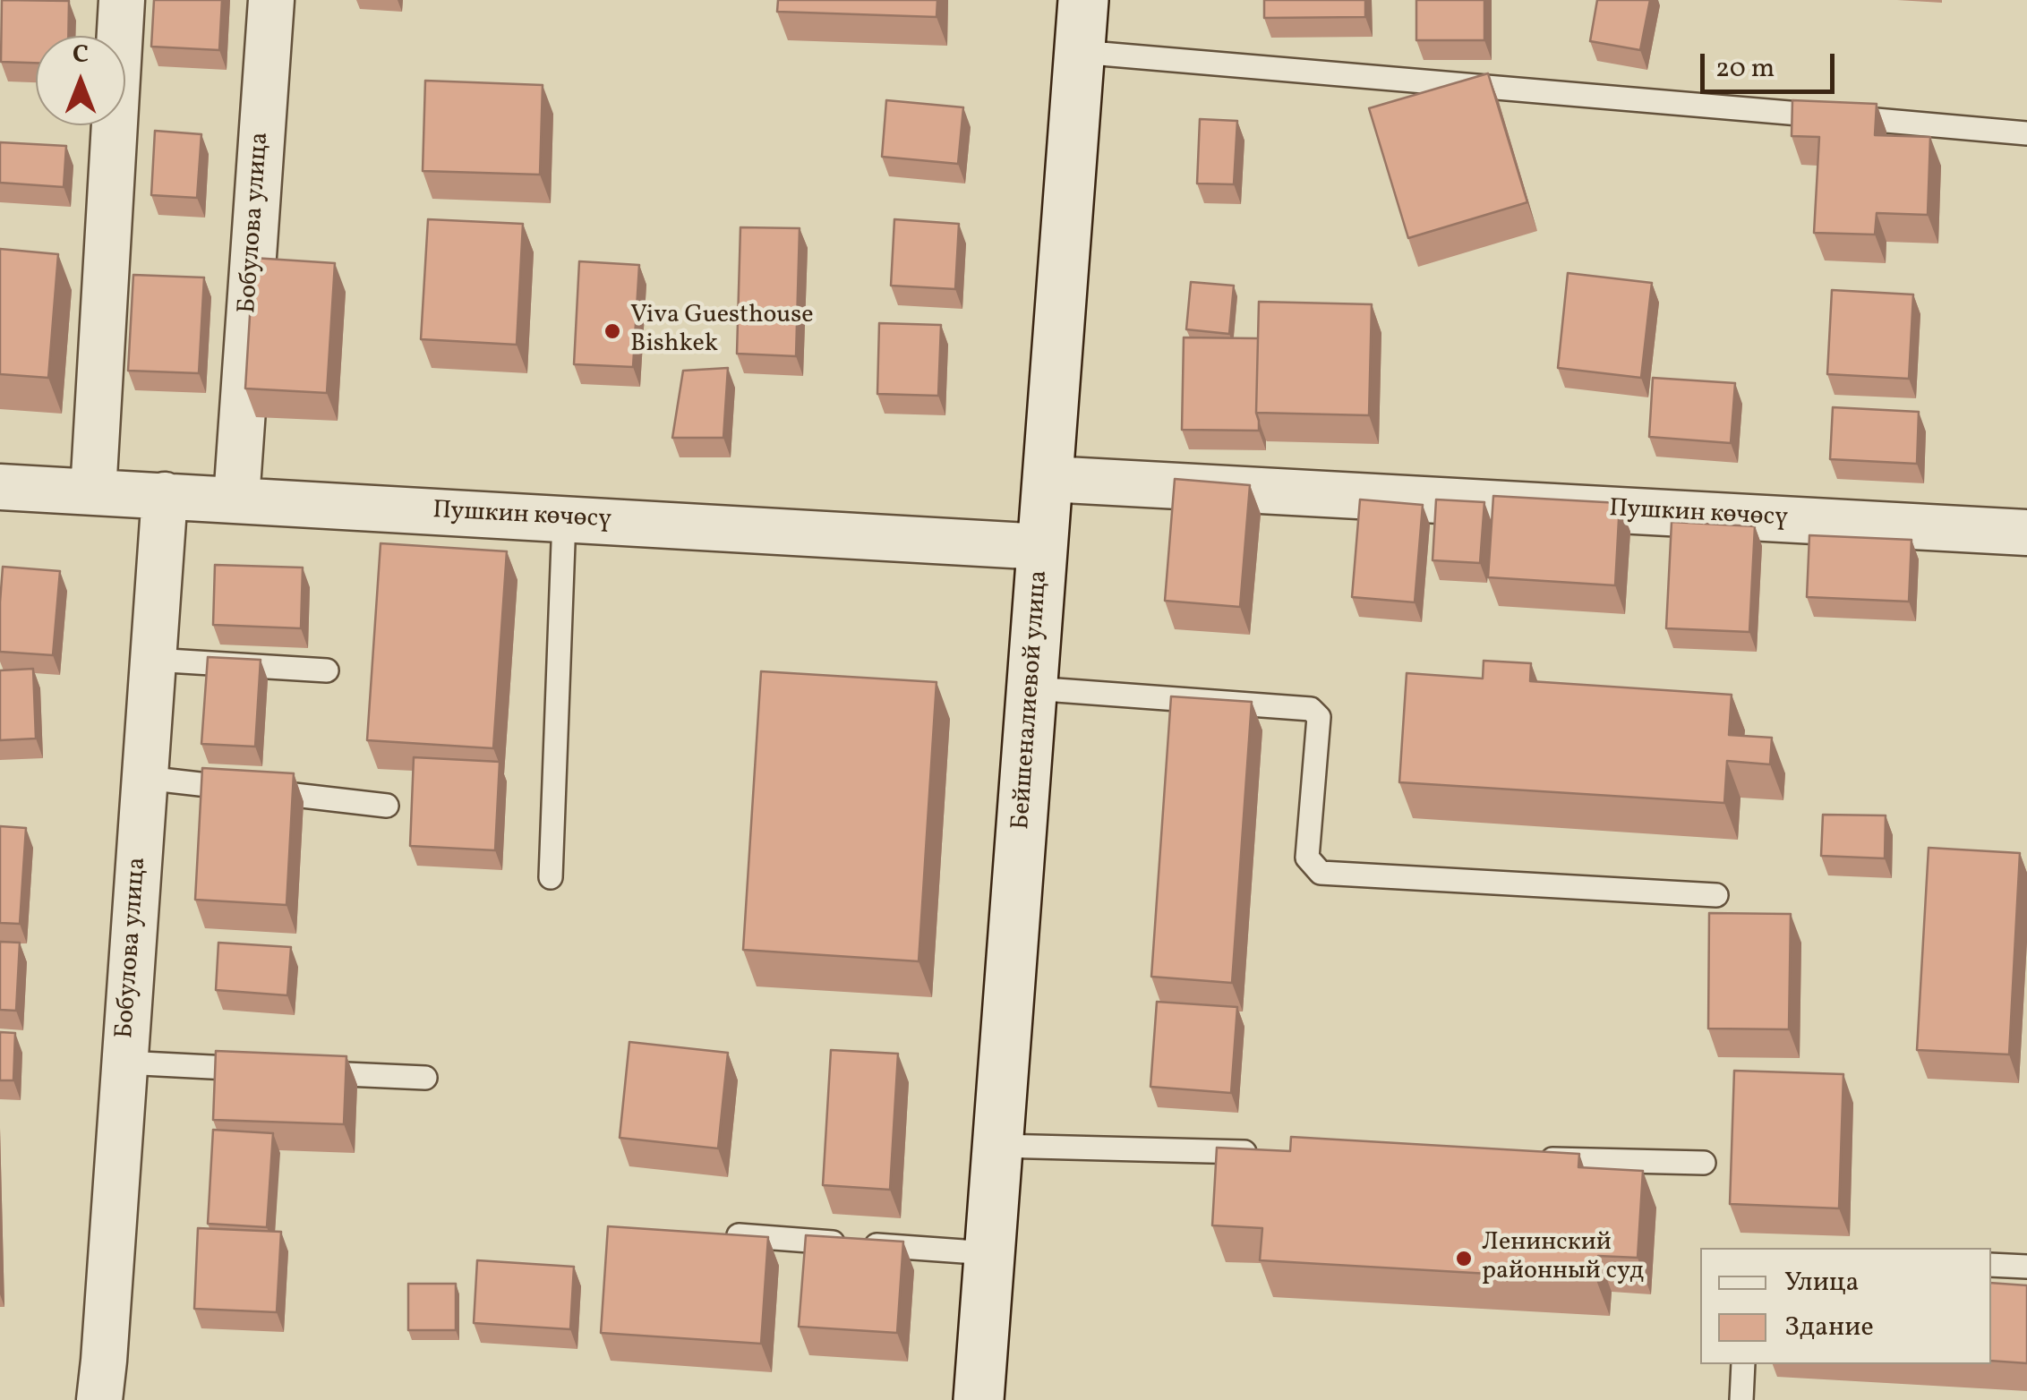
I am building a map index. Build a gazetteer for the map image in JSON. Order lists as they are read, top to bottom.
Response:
{
  "streets": {
    "street": ["Бобулова улица", "Пушкин көчөсү", "Бейшеналиевой улица"]
  },
  "crossings": [
    ["Бобулова улица", "Пушкин көчөсү"],
    ["Пушкин көчөсү", "Бейшеналиевой улица"]
  ],
  "places": ["Viva Guesthouse Bishkek", "Ленинский районный суд"],
  "legend": ["Улица", "Здание"],
  "scale_bar": "20 m",
  "north": "top"
}
